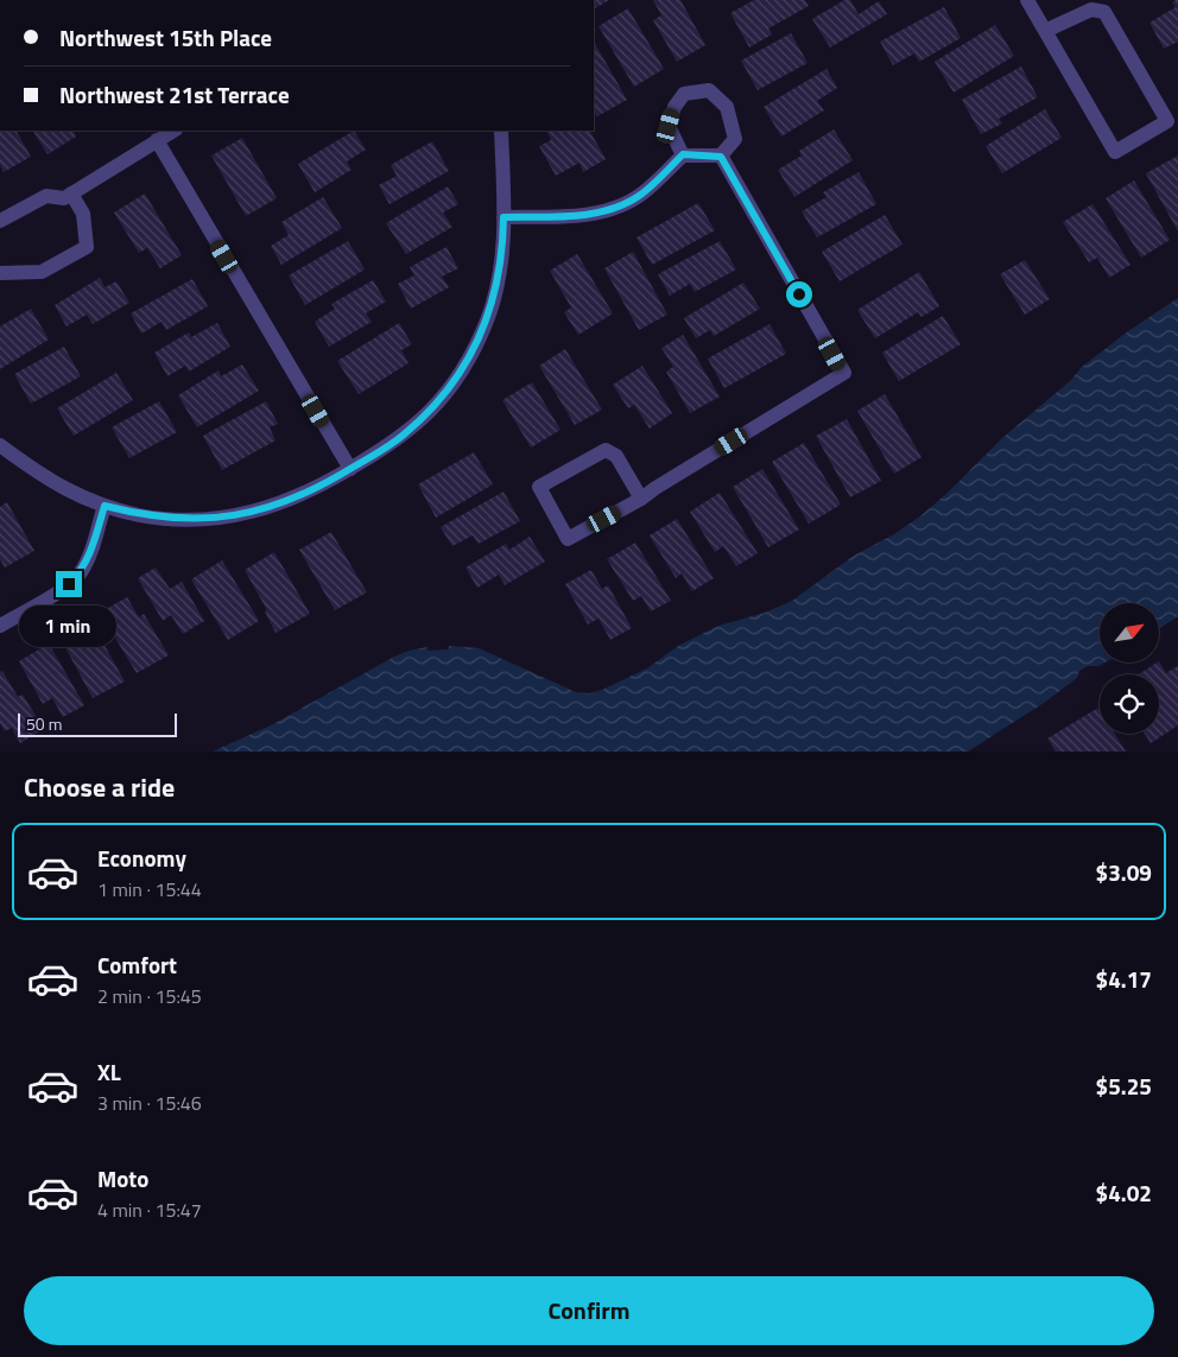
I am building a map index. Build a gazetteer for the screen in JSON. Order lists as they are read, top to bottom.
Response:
{
  "scale_bar": "50 m",
  "north": "top right",
  "page": {
    "banner": ["Northwest 15th Place", "Northwest 21st Terrace"],
    "bubble": "1 min",
    "scale": "50 m",
    "heading": "Choose a ride",
    "list": [
      {
        "name": "Economy",
        "note": "1 min · 15:44",
        "value": "$3.09"
      },
      {
        "name": "Comfort",
        "note": "2 min · 15:45",
        "value": "$4.17"
      },
      {
        "name": "XL",
        "note": "3 min · 15:46",
        "value": "$5.25"
      },
      {
        "name": "Moto",
        "note": "4 min · 15:47",
        "value": "$4.02"
      }
    ],
    "buttons": "Confirm"
  }
}
